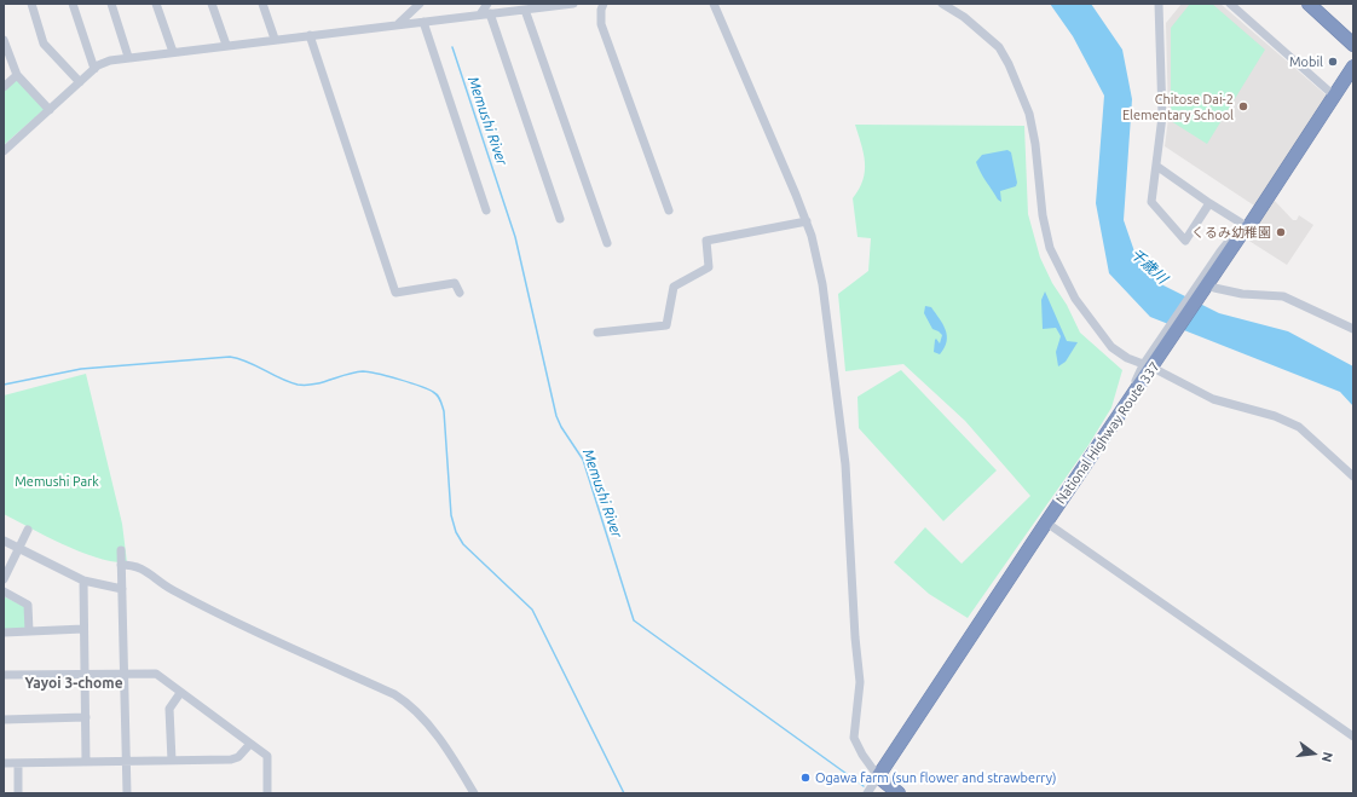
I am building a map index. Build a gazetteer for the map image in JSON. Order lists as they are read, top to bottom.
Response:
{
  "streets": {
    "highway": ["National Highway Route 337"]
  },
  "districts": ["Yayoi 3-chome"],
  "water": ["Memushi River", "千歳川"],
  "parks": ["Memushi Park"],
  "places": [
    "Mobil",
    "Chitose Dai-2 Elementary School",
    "くるみ幼稚園",
    "Ogawa farm (sun flower and strawberry)"
  ],
  "north": "right"
}
